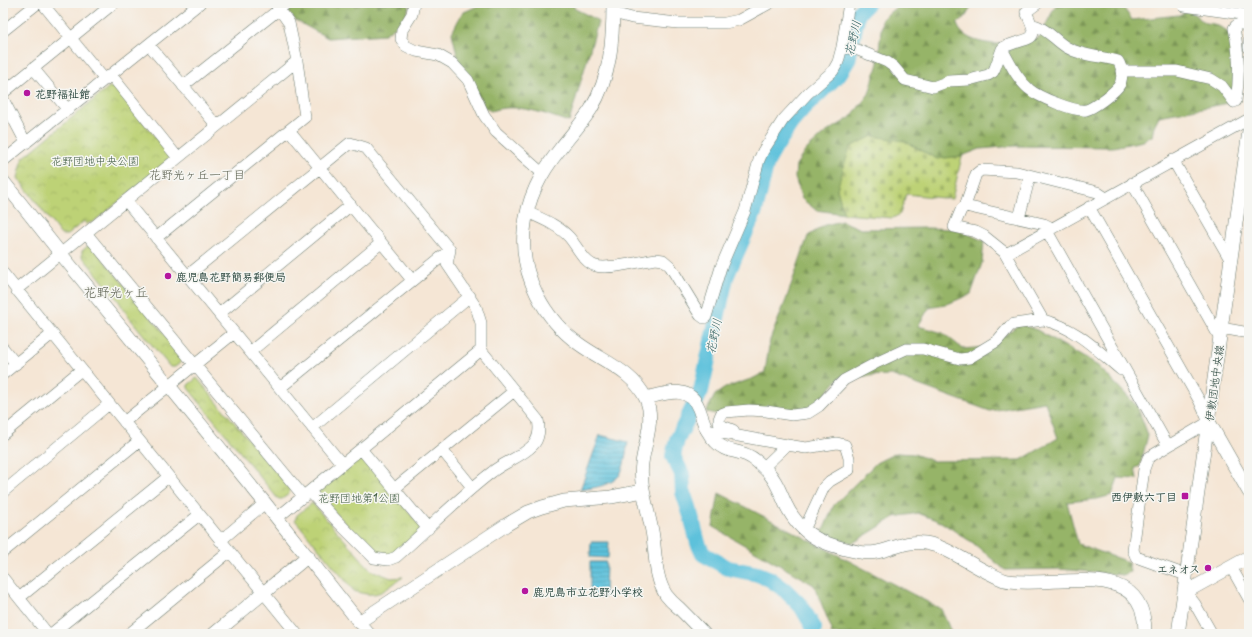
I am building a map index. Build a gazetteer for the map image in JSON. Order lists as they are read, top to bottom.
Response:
{
  "streets": {
    "street": ["伊敷団地中央線"]
  },
  "districts": ["花野光ヶ丘一丁目", "花野光ヶ丘"],
  "water": ["花野川"],
  "parks": ["花野団地中央公園", "花野団地第1公園"],
  "places": {
    "other": [
      "花野福祉館",
      "鹿児島花野簡易郵便局",
      "エネオス",
      "鹿児島市立花野小学校"
    ],
    "transit": ["西伊敷六丁目"]
  }
}
